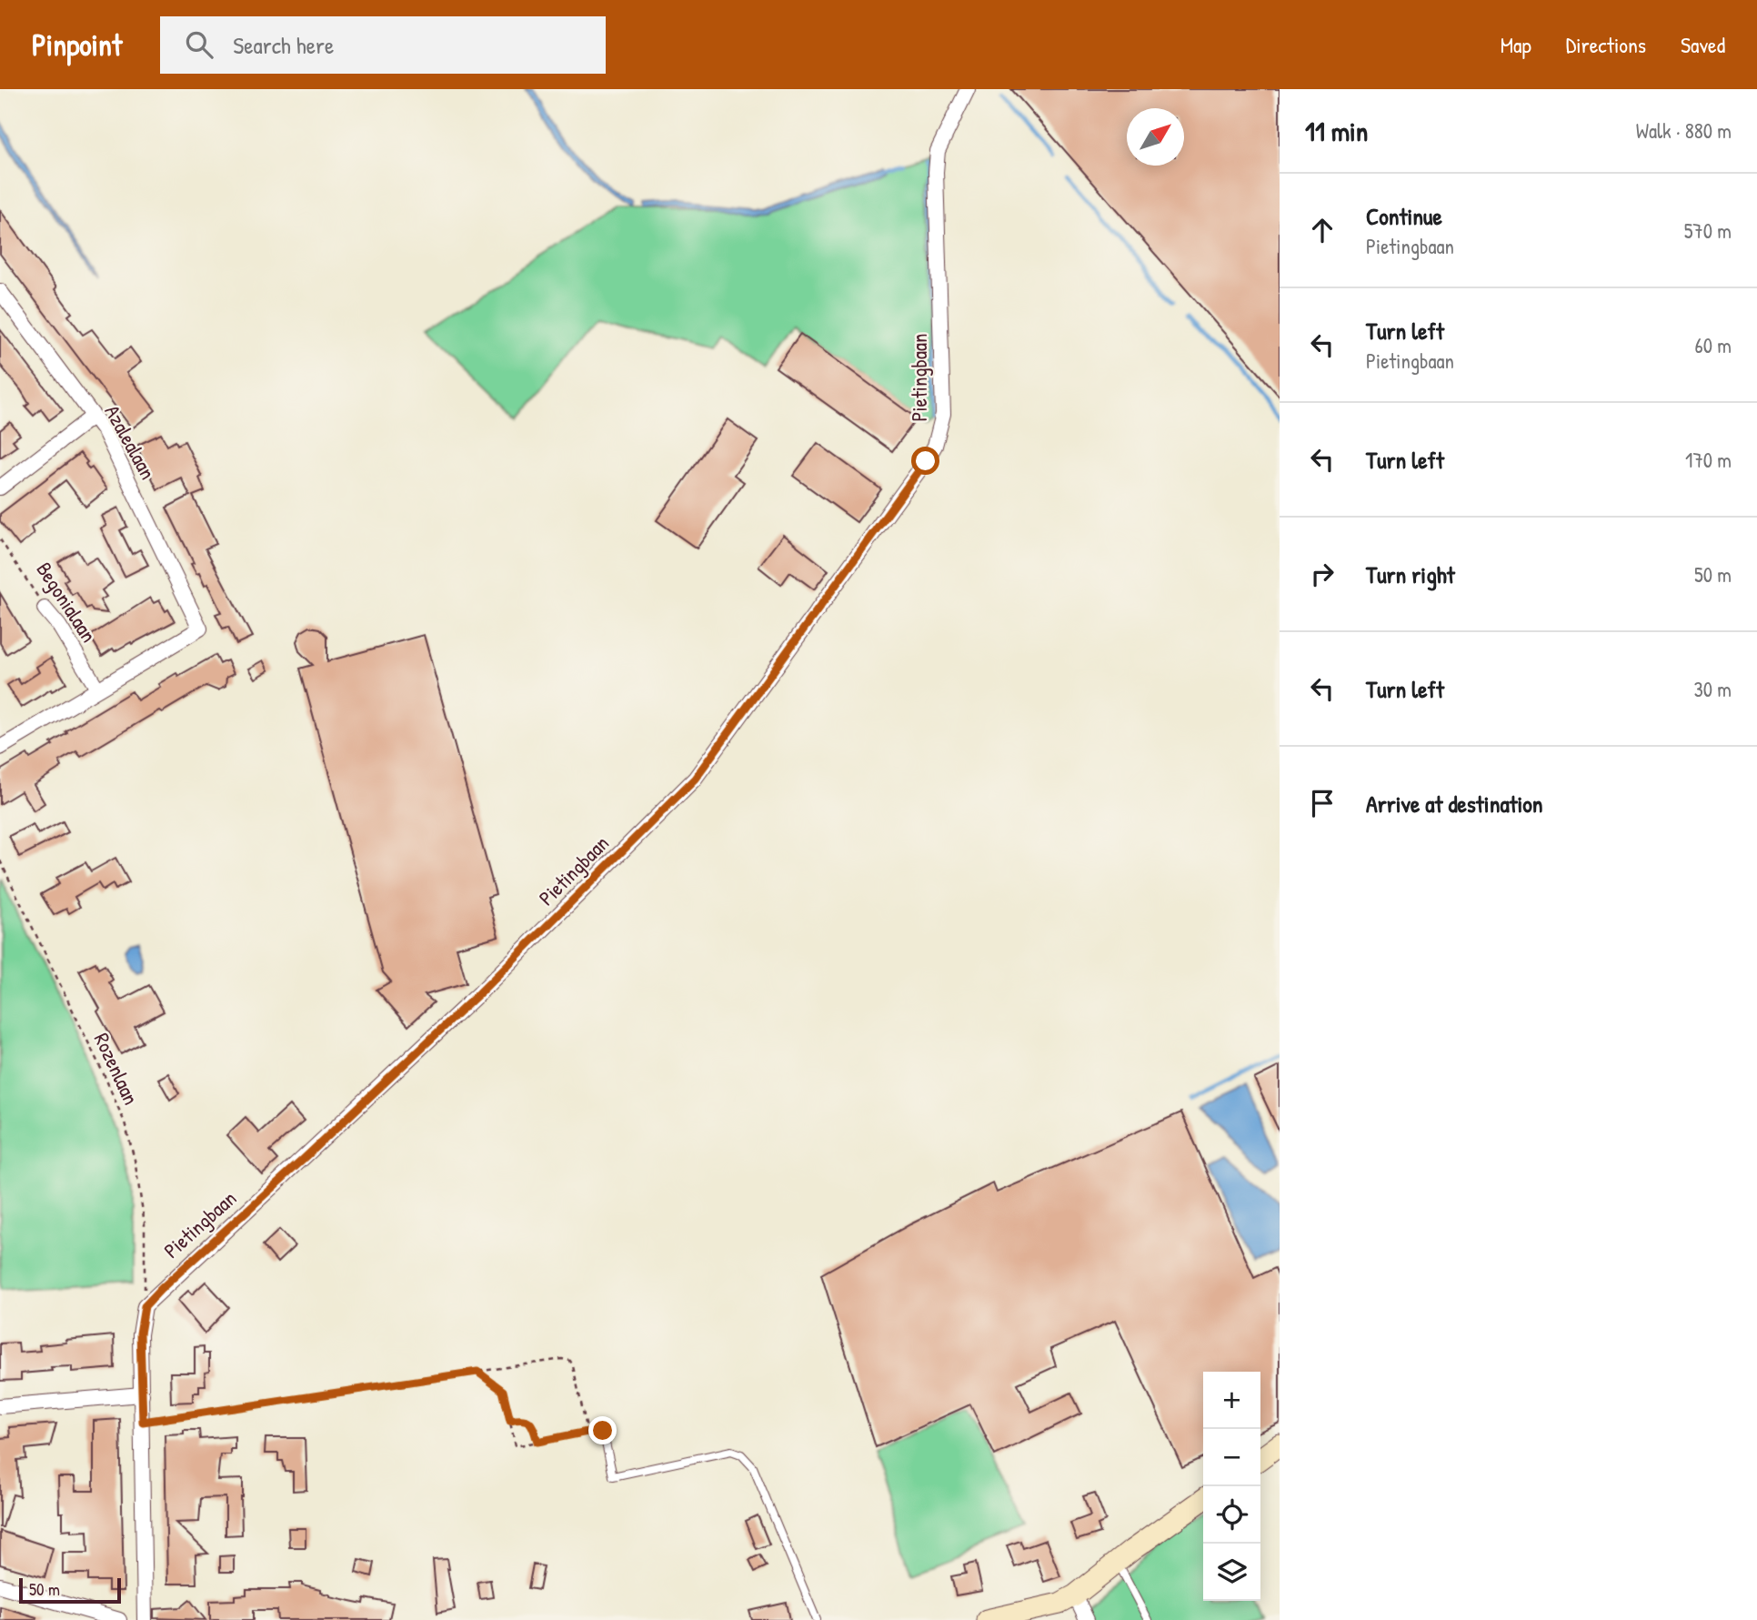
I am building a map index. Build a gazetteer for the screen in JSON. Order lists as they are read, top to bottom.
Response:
{
  "streets": {
    "street": ["Pietingbaan", "Azalealaan", "Begonialaan"],
    "path": ["Rozenlaan"]
  },
  "crossings": [
    ["Pietingbaan", "Rozenlaan"],
    ["Azalealaan", "Begonialaan"]
  ],
  "scale_bar": "50 m",
  "north": "top right",
  "page": {
    "header": "Pinpoint",
    "search": "Search here",
    "nav": ["Map", "Directions", "Saved"],
    "heading": ["11 min", "Walk · 880 m"],
    "list": [
      ["Continue", "Pietingbaan", "570 m"],
      ["Turn left", "Pietingbaan", "60 m"],
      ["Turn left", "170 m"],
      ["Turn right", "50 m"],
      ["Turn left", "30 m"],
      "Arrive at destination"
    ],
    "map_buttons": ["+", "−"],
    "scale": "50 m"
  }
}
